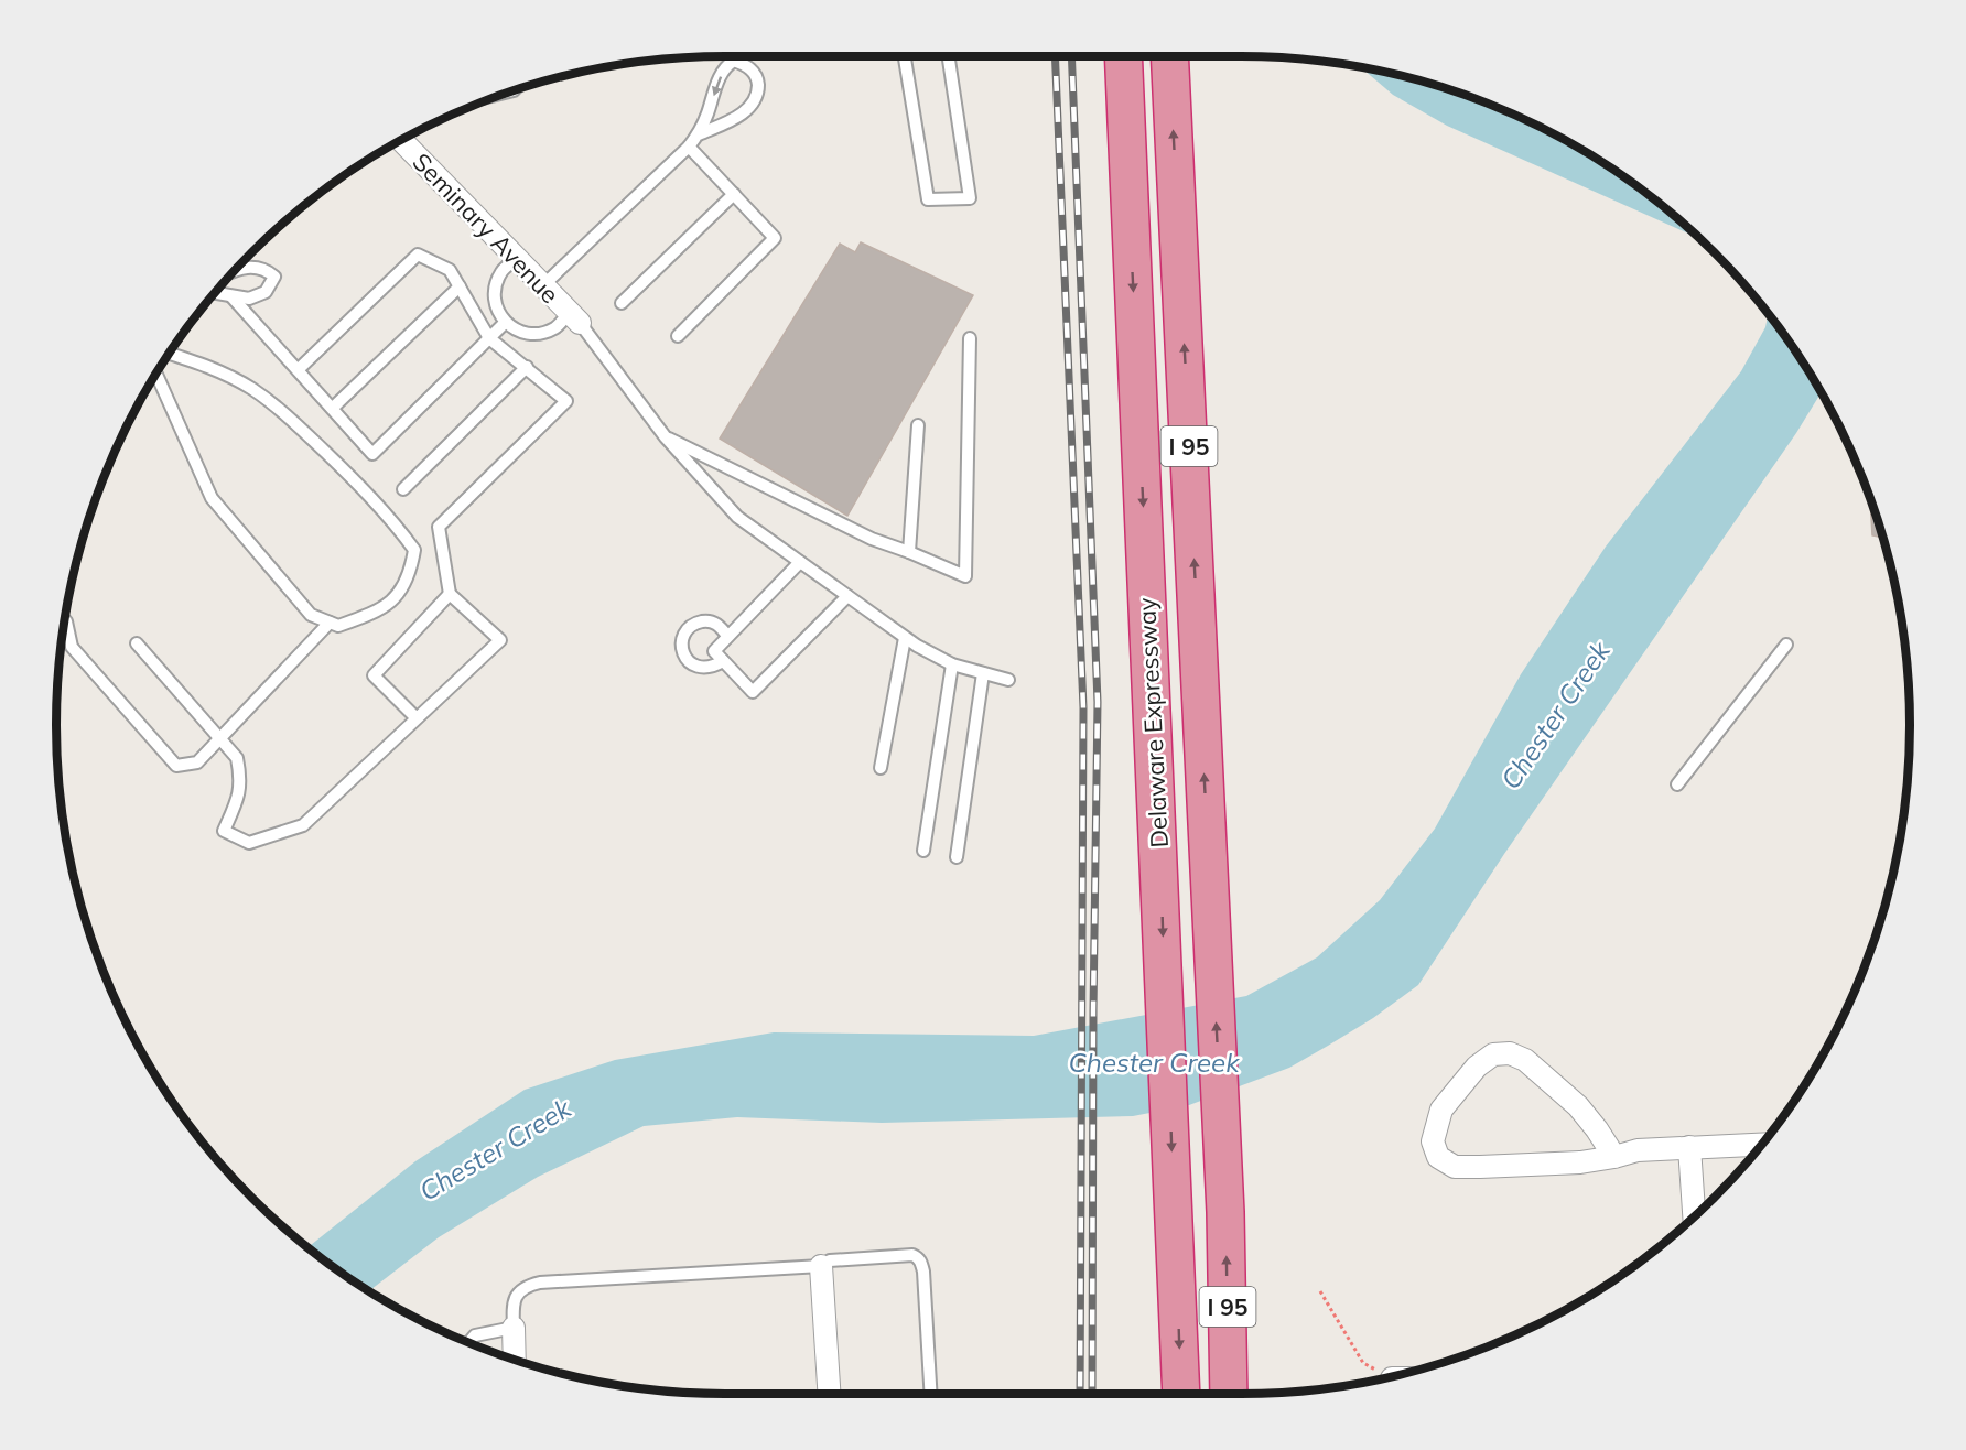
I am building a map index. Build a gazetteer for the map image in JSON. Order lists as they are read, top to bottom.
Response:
{
  "streets": {
    "highway": ["I 95", "Delaware Expressway"],
    "street": ["Seminary Avenue"]
  },
  "water": ["Chester Creek"]
}
